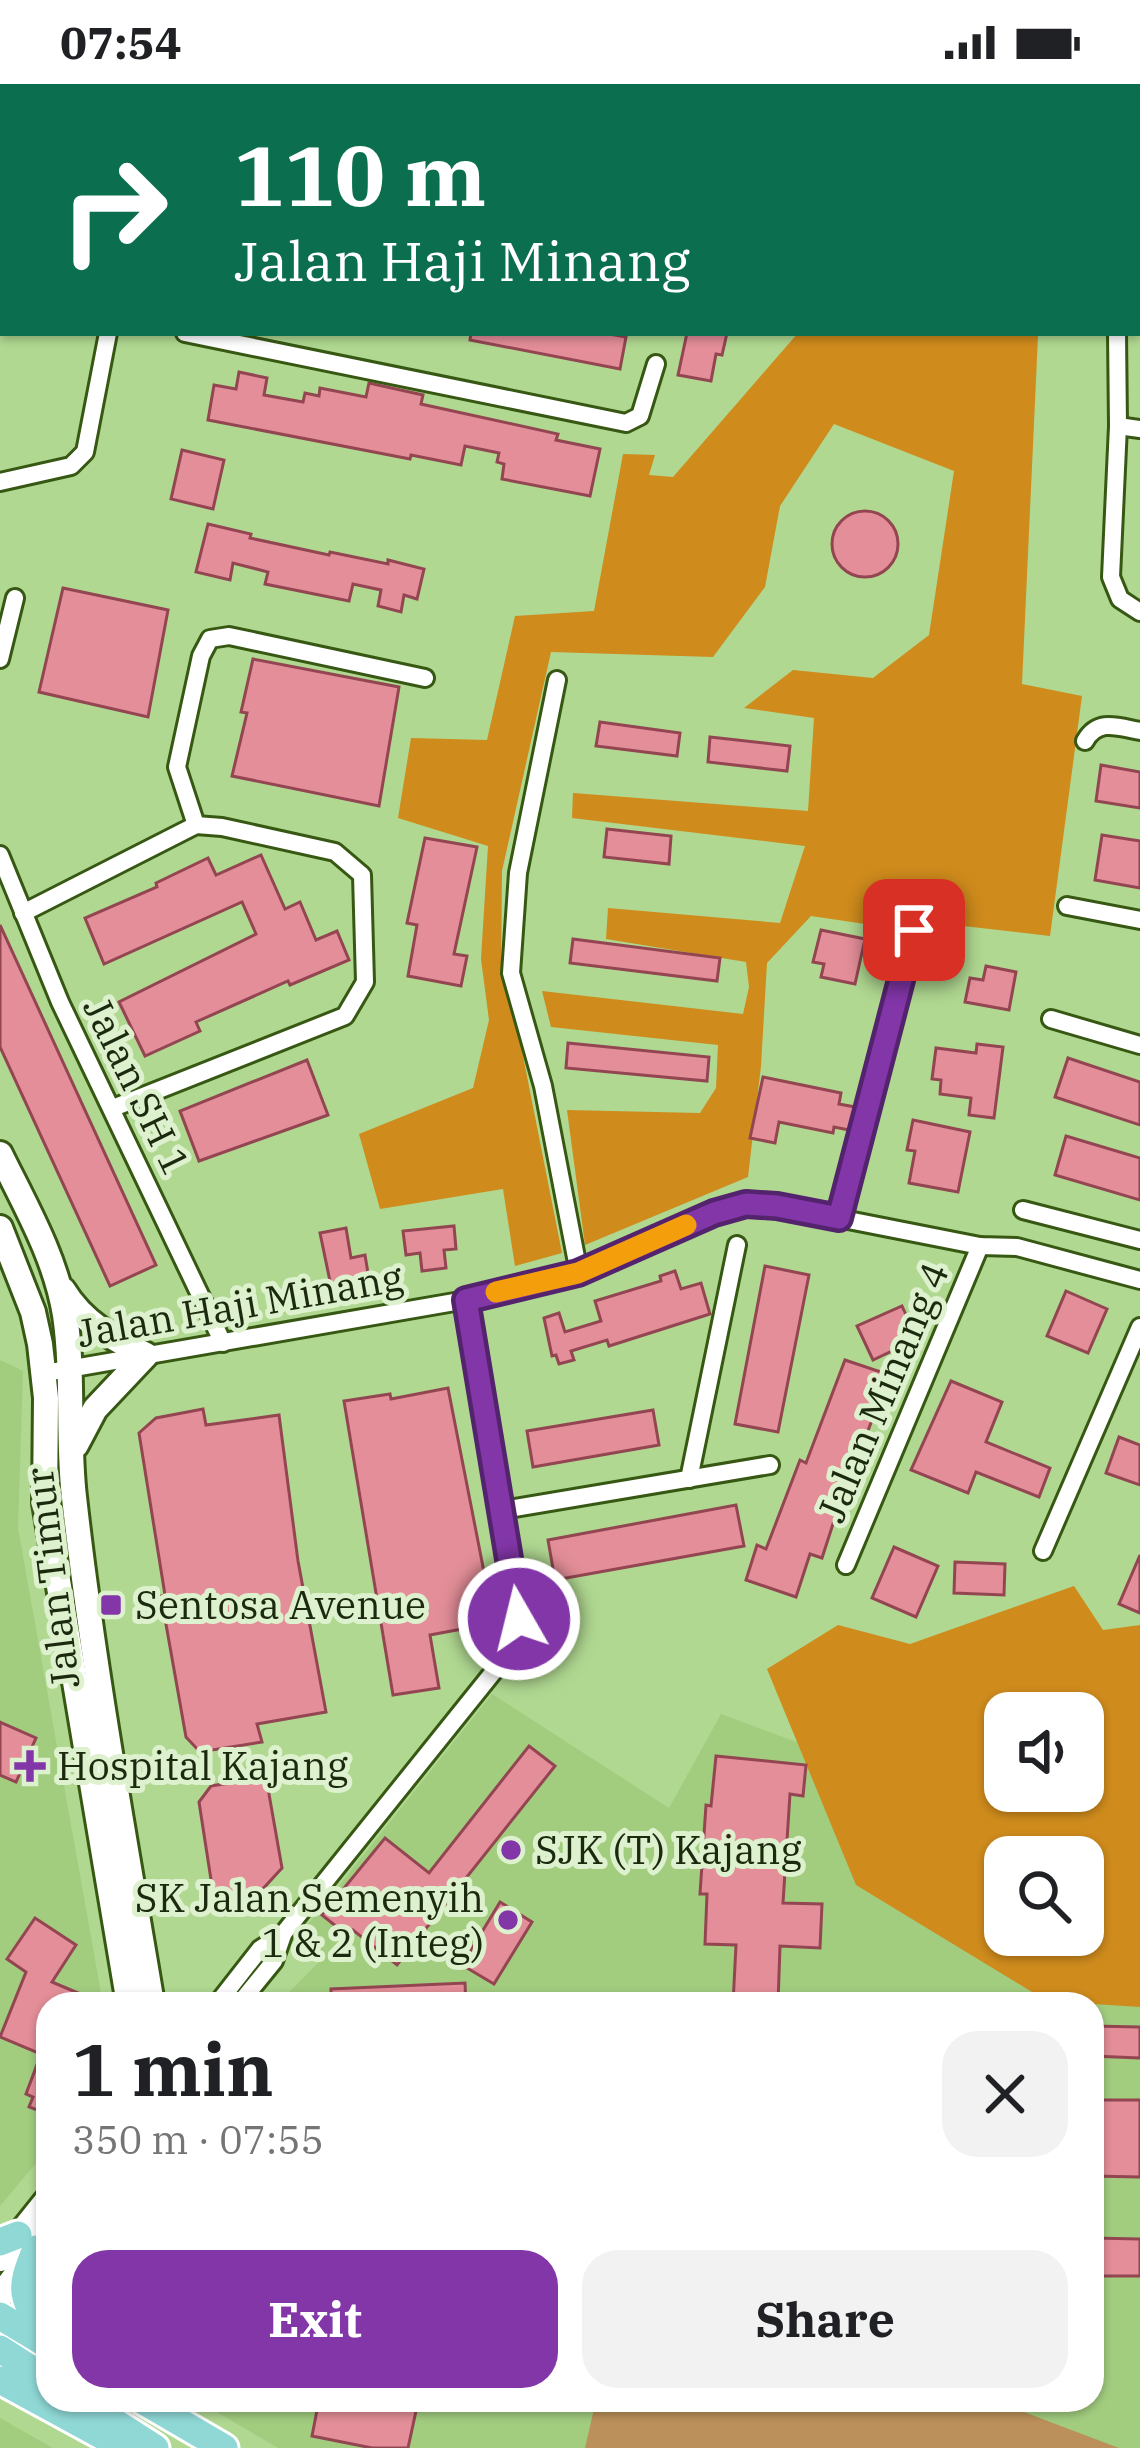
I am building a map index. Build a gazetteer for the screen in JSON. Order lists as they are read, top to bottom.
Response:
{
  "streets": {
    "main road": ["Jalan Timur"],
    "street": ["Jalan SH 1", "Jalan Haji Minang", "Jalan Minang 4"]
  },
  "crossings": [
    ["Jalan SH 1", "Jalan Haji Minang"],
    ["Jalan Haji Minang", "Jalan Minang 4"],
    ["Jalan Haji Minang", "Jalan Timur"]
  ],
  "places": {
    "transit": ["Sentosa Avenue"],
    "health": ["Hospital Kajang"],
    "other": ["SJK (T) Kajang", "SK Jalan Semenyih 1 & 2 (Integ)"]
  },
  "page": {
    "status": "07:54",
    "turn": ["110 m", "Jalan Haji Minang"],
    "heading": ["1 min", "350 m · 07:55"],
    "buttons": ["Exit", "Share"]
  }
}
